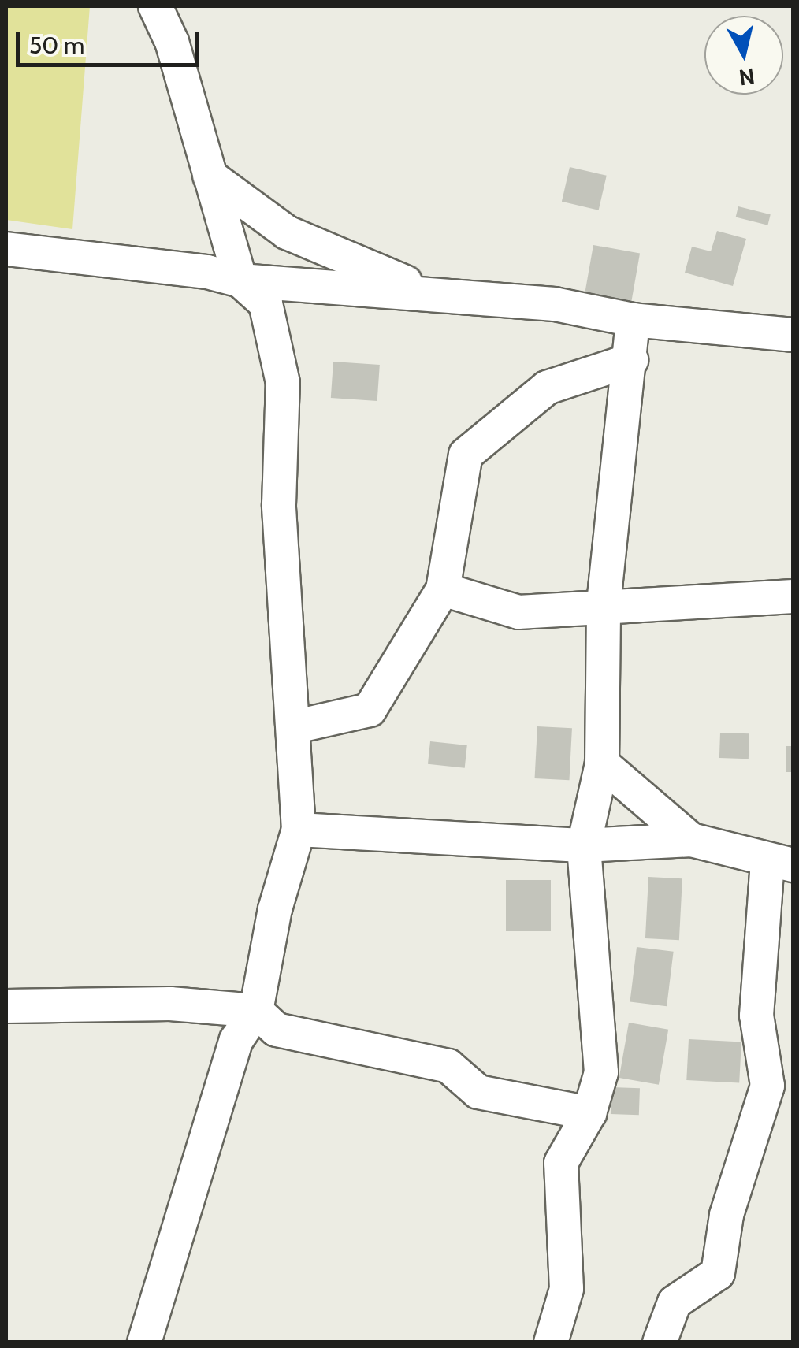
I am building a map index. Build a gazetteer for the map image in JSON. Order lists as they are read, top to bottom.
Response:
{
  "scale_bar": "50 m",
  "north": "bottom"
}
